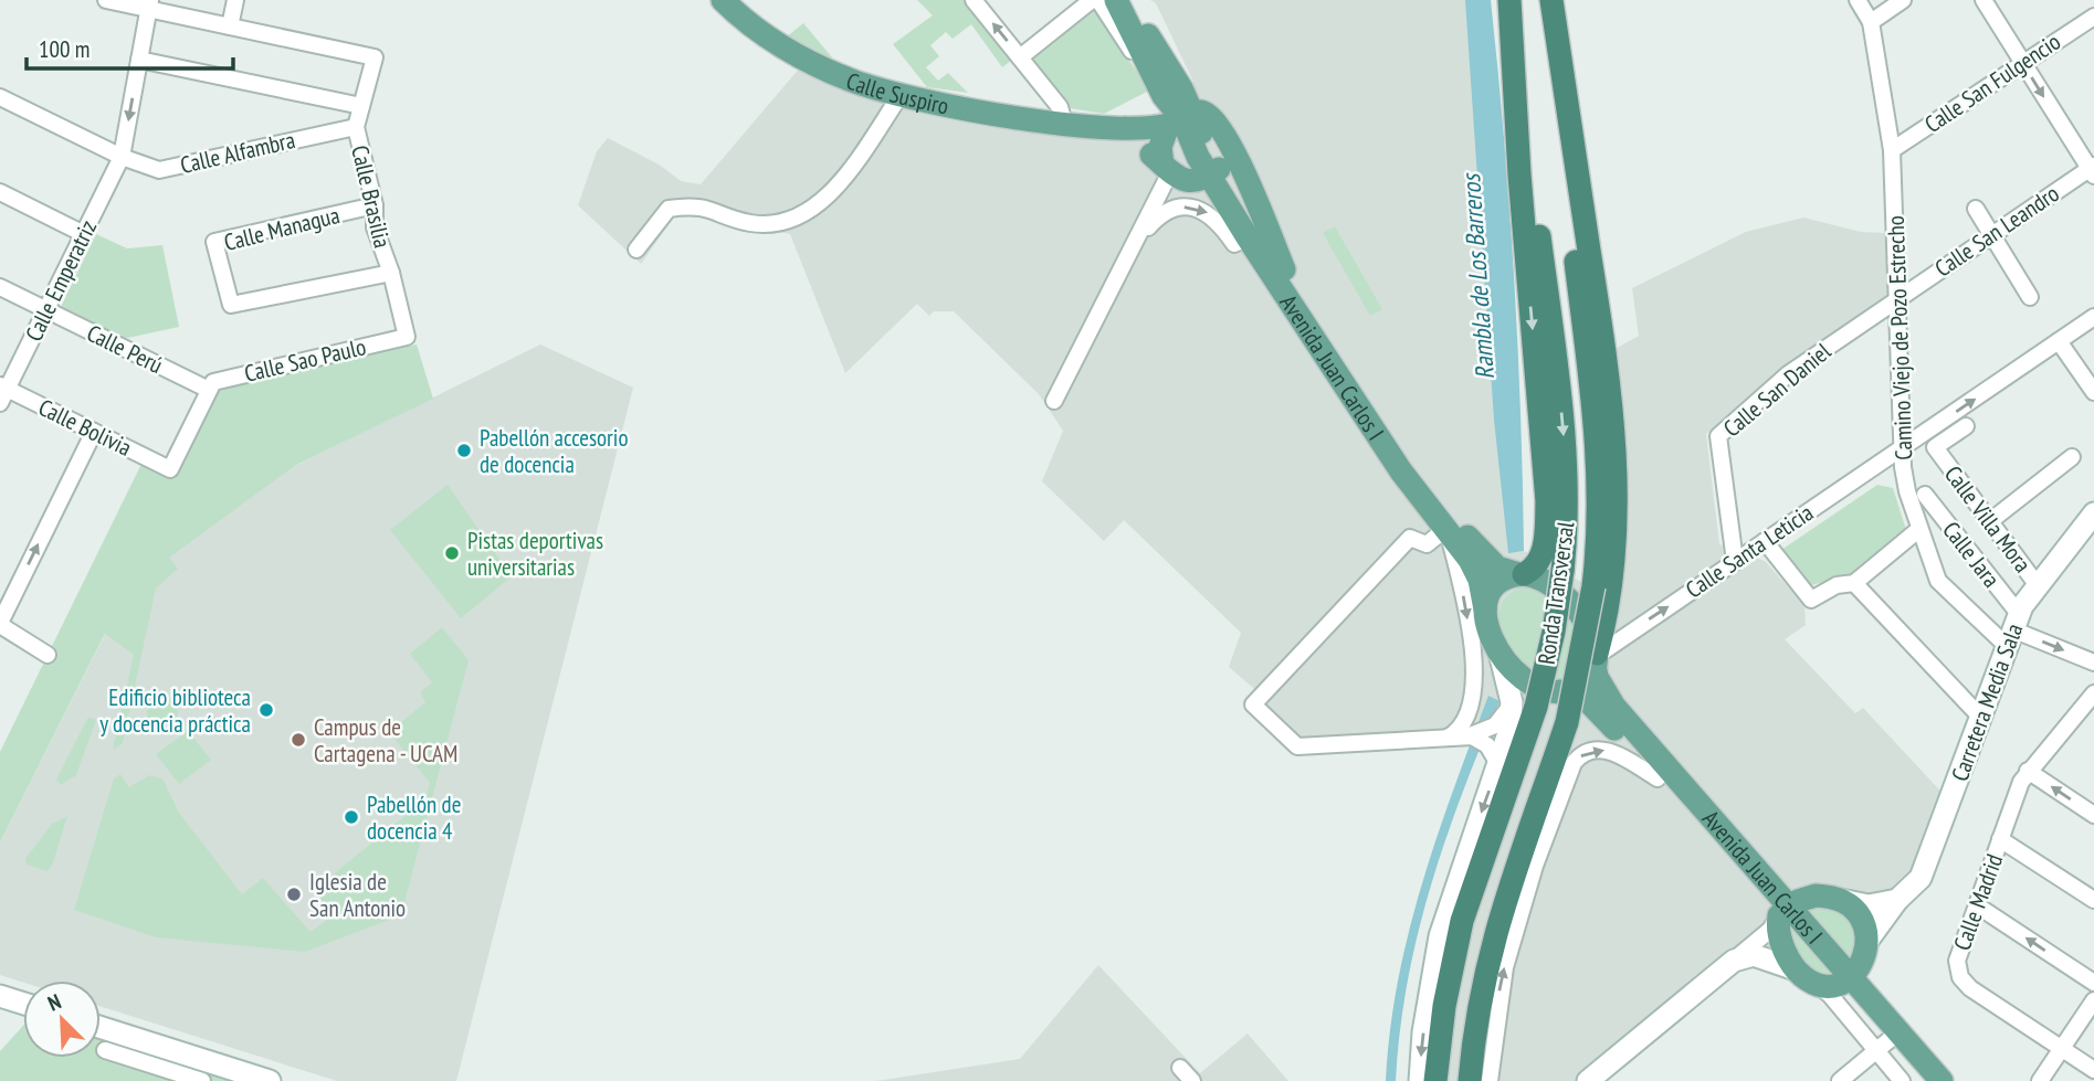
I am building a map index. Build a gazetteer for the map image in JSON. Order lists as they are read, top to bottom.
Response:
{
  "streets": {
    "highway": ["Ronda Transversal"],
    "main road": ["Calle Suspiro", "Avenida Juan Carlos I", "Carretera Media Sala"],
    "street": [
      "Calle San Fulgencio",
      "Calle Alfambra",
      "Calle Brasilia",
      "Calle Managua",
      "Calle San Leandro",
      "Calle Emperatriz",
      "Camino Viejo de Pozo Estrecho",
      "Calle Perú",
      "Calle Sao Paulo",
      "Calle San Daniel",
      "Calle Bolivia",
      "Calle Villa Mora",
      "Calle Santa Leticia",
      "Calle Jara",
      "Calle Madrid"
    ]
  },
  "crossings": [
    ["Calle San Fulgencio", "Camino Viejo de Pozo Estrecho"],
    ["Calle Alfambra", "Calle Brasilia"],
    ["Calle Alfambra", "Calle Emperatriz"],
    ["Calle Brasilia", "Calle Managua"],
    ["Calle Brasilia", "Calle Sao Paulo"],
    ["Calle San Leandro", "Camino Viejo de Pozo Estrecho"],
    ["Calle San Leandro", "Calle San Daniel"],
    ["Calle Emperatriz", "Calle Perú"],
    ["Calle Emperatriz", "Calle Bolivia"],
    ["Camino Viejo de Pozo Estrecho", "Calle San Daniel"],
    ["Camino Viejo de Pozo Estrecho", "Calle Santa Leticia"],
    ["Camino Viejo de Pozo Estrecho", "Calle Jara"],
    ["Camino Viejo de Pozo Estrecho", "Carretera Media Sala"],
    ["Calle Perú", "Calle Sao Paulo"],
    ["Calle Perú", "Calle Bolivia"],
    ["Calle Sao Paulo", "Calle Bolivia"],
    ["Avenida Juan Carlos I", "Calle Santa Leticia"],
    ["Calle San Daniel", "Calle Santa Leticia"],
    ["Calle Villa Mora", "Carretera Media Sala"],
    ["Calle Jara", "Carretera Media Sala"]
  ],
  "one_way": ["Calle Santa Leticia"],
  "water": ["Rambla de Los Barreros"],
  "places": [
    "Pabellón accesorio de docencia",
    "Pistas deportivas universitarias",
    "Edificio biblioteca y docencia práctica",
    "Campus de Cartagena - UCAM",
    "Pabellón de docencia 4",
    "Iglesia de San Antonio"
  ],
  "scale_bar": "100 m",
  "north": "top left"
}
